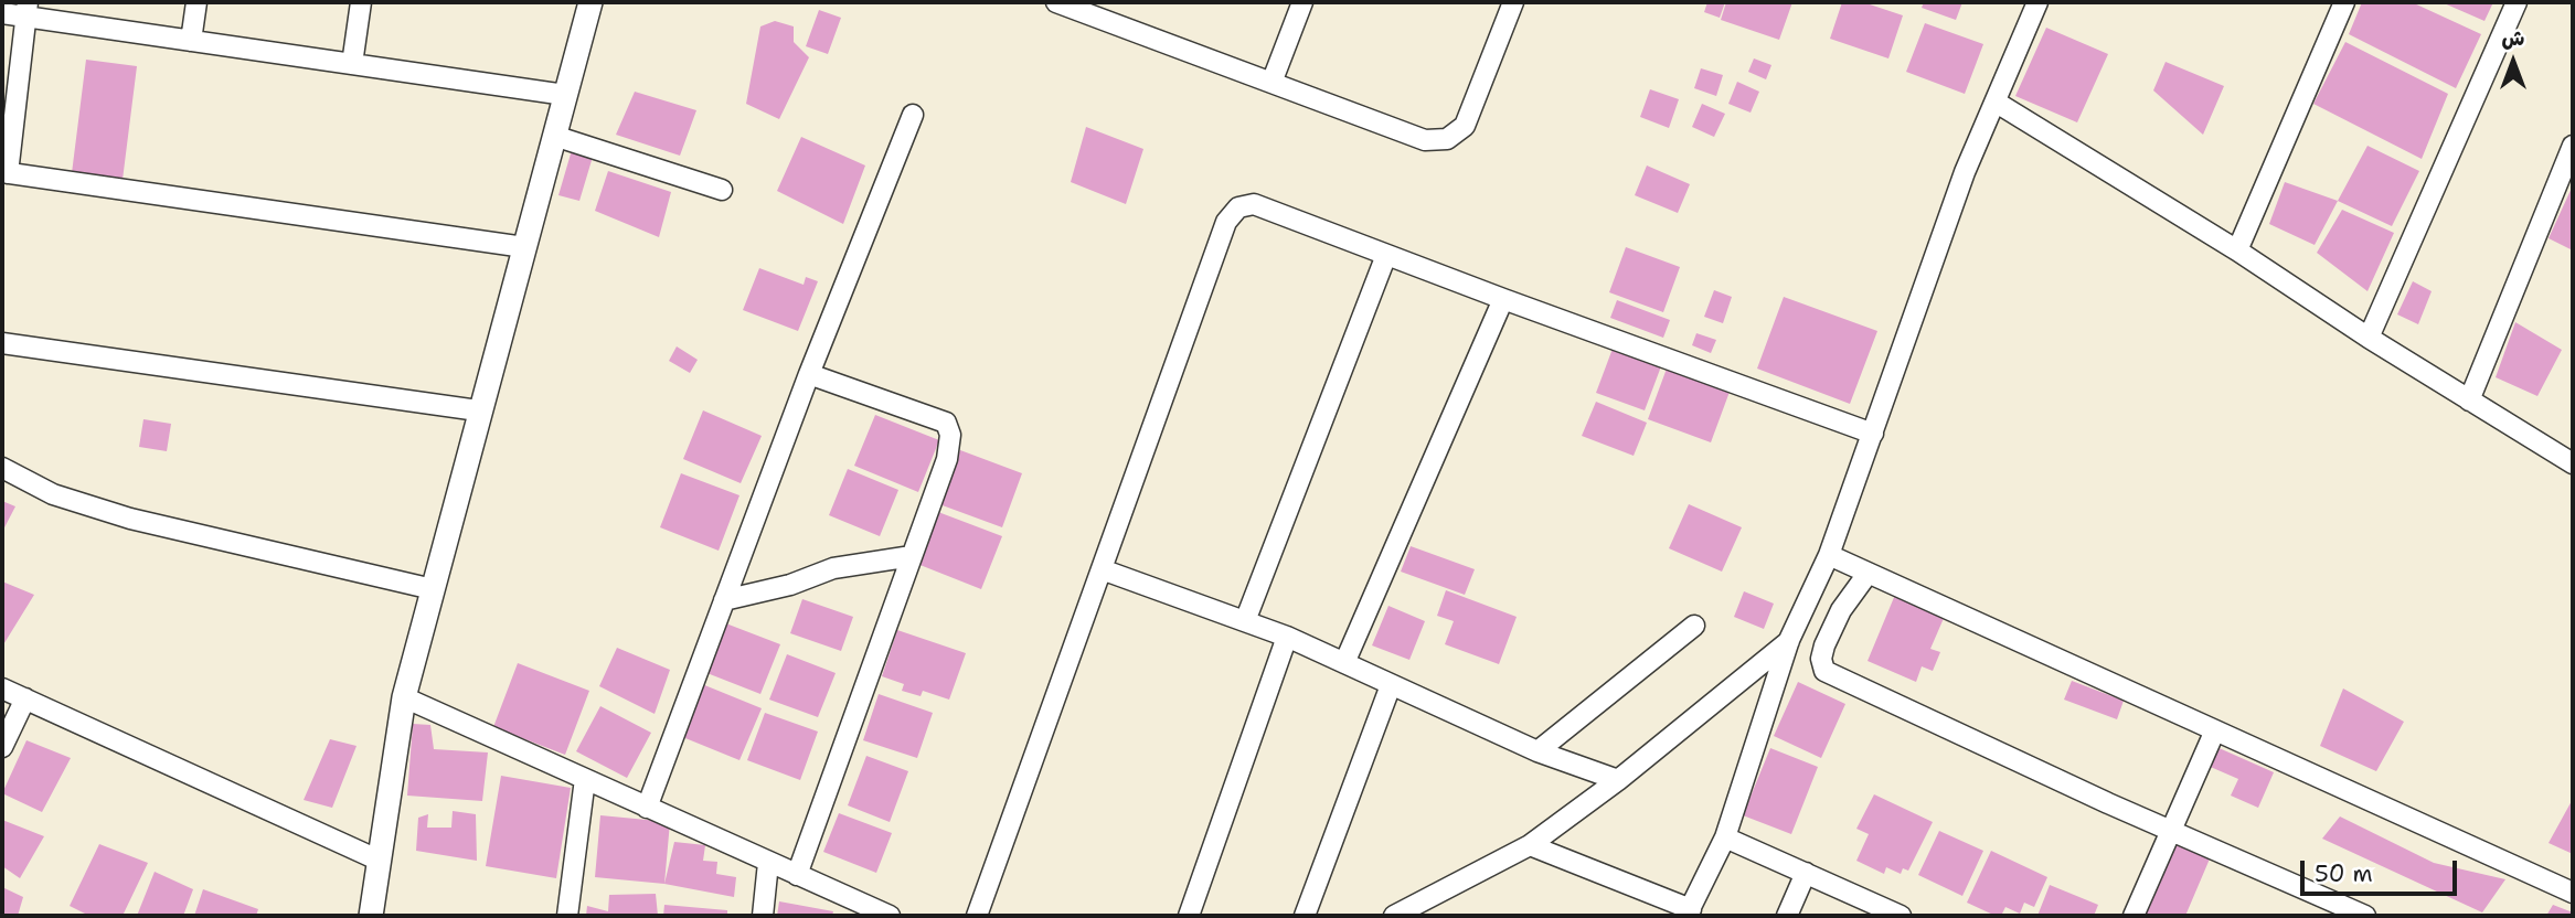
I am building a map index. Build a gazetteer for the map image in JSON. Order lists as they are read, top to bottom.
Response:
{
  "scale_bar": "50 m",
  "north": "top"
}
